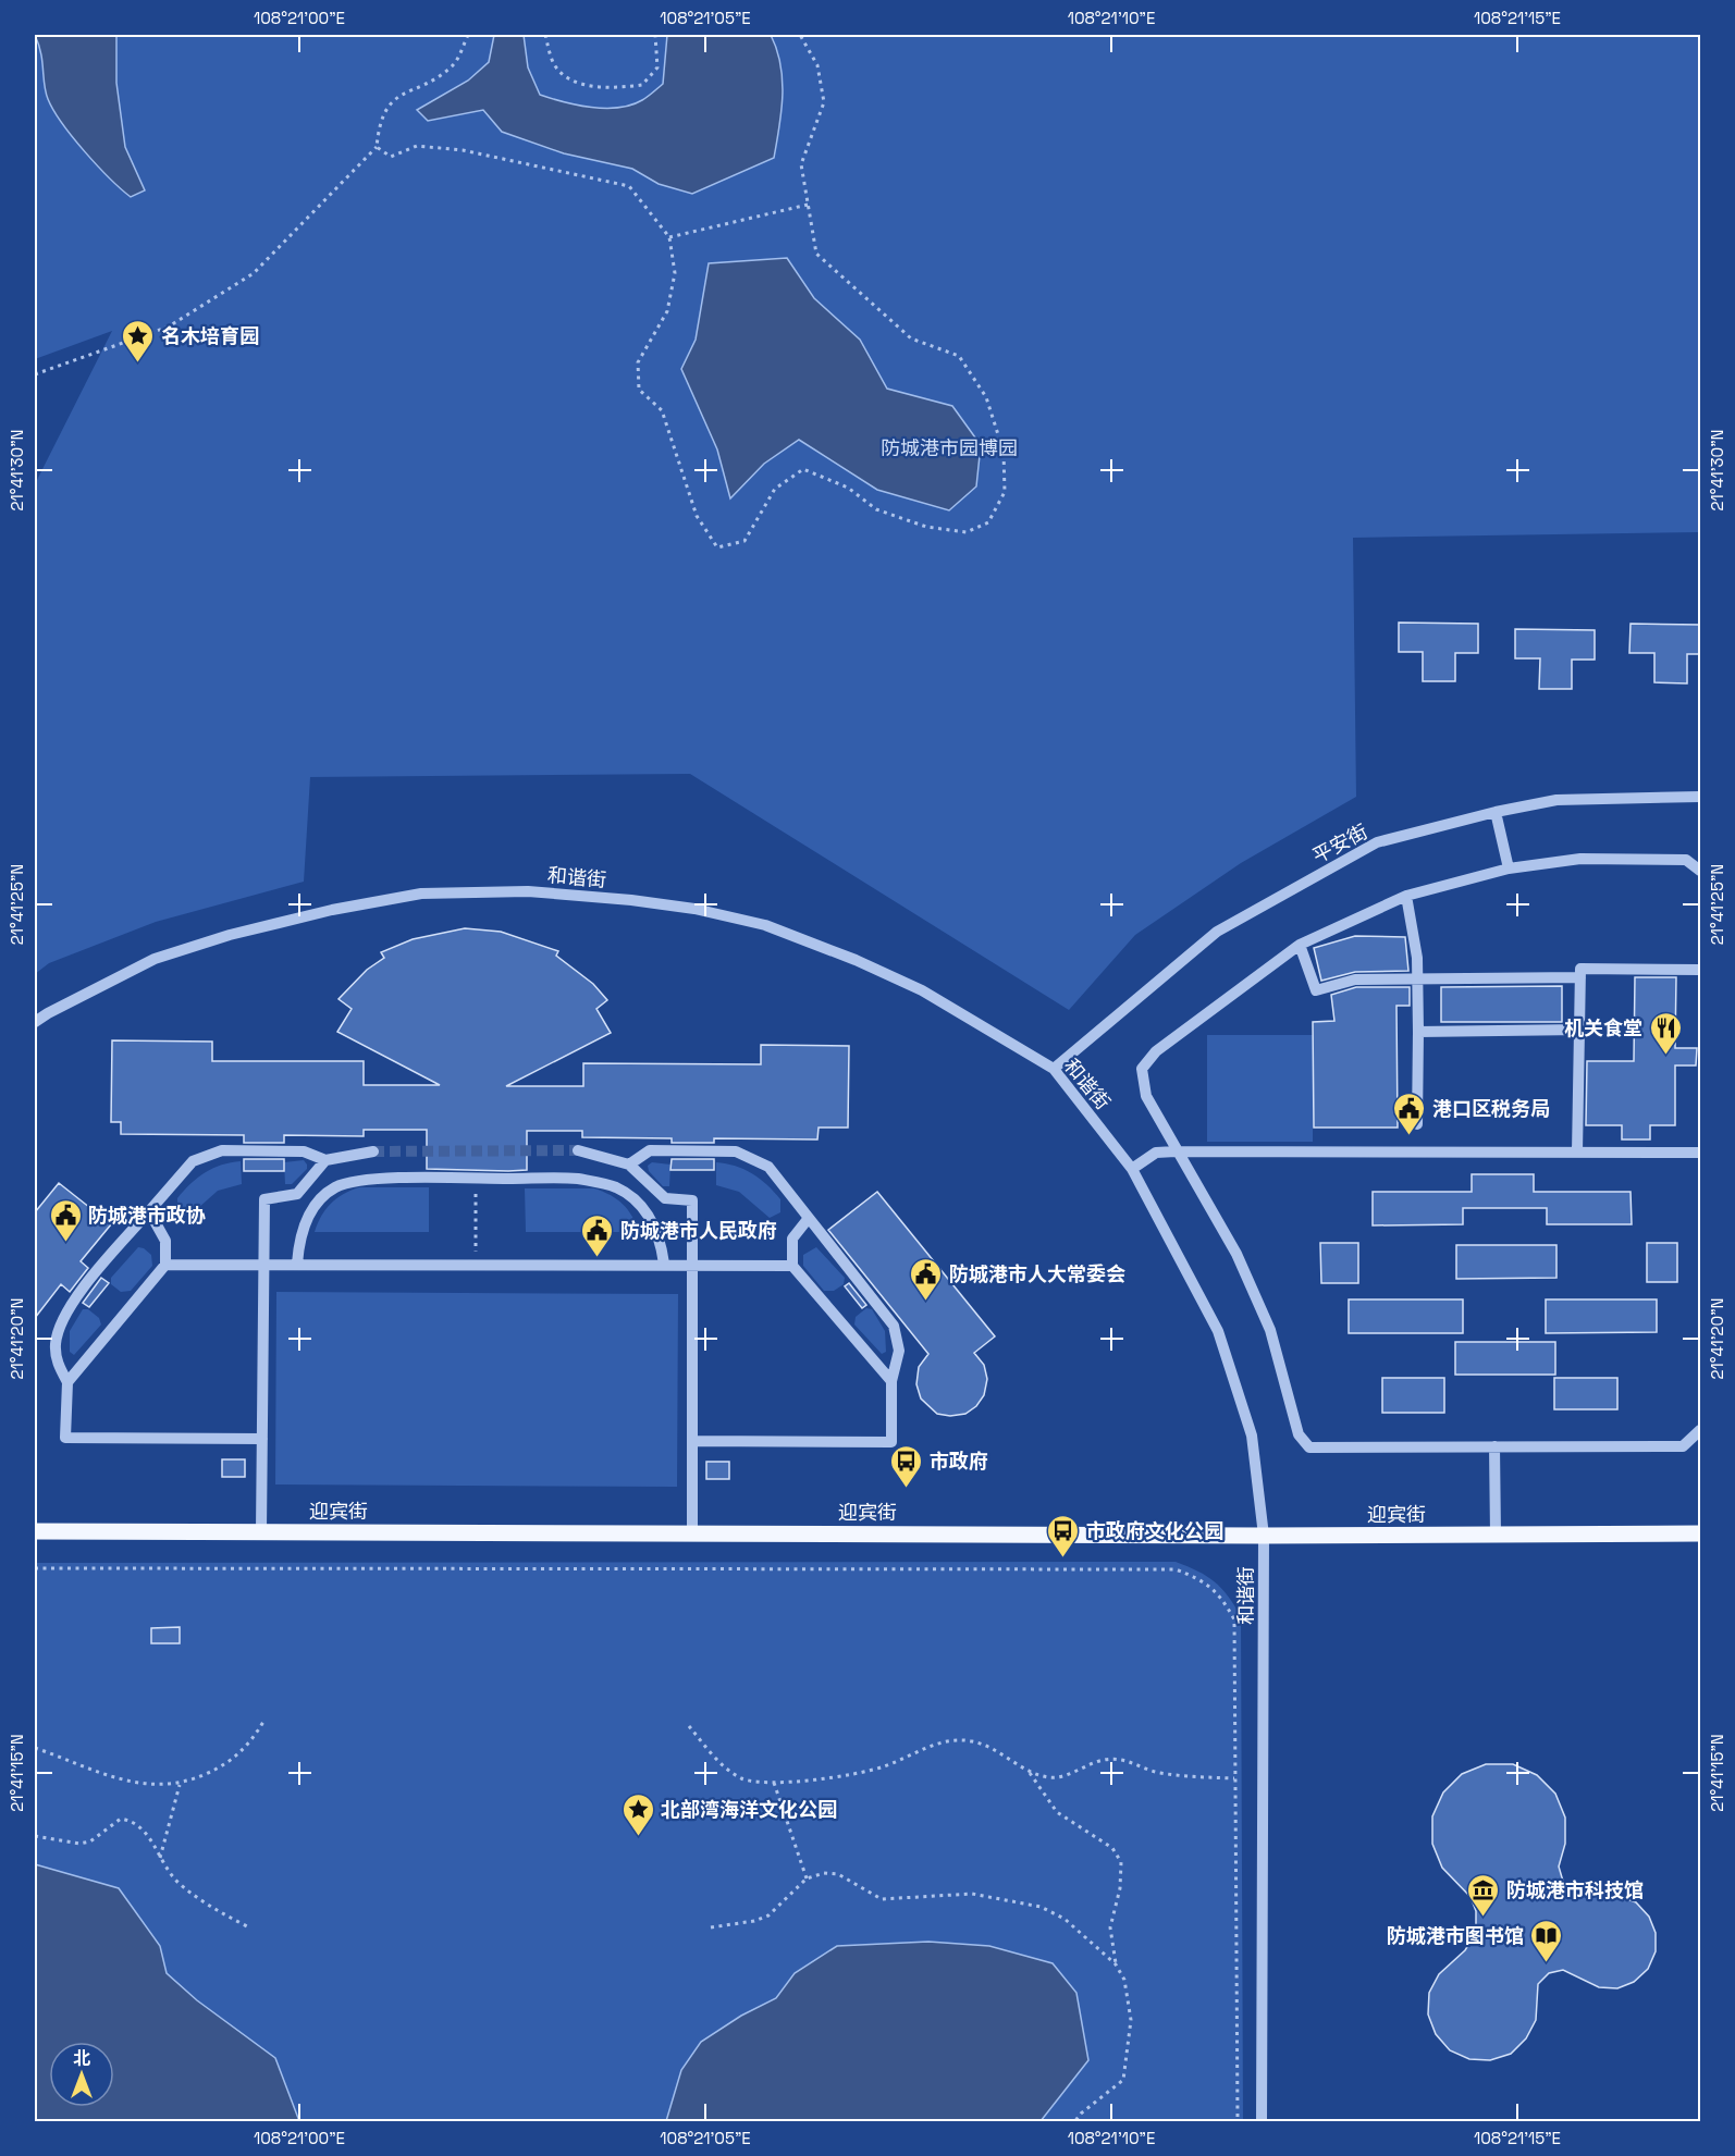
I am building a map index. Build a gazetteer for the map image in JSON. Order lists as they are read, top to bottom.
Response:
{
  "streets": {
    "main road": ["迎宾街"],
    "street": ["平安街", "和谐街"]
  },
  "crossings": [
    ["平安街", "和谐街"],
    ["和谐街", "迎宾街"]
  ],
  "parks": ["防城港市园博园"],
  "places": {
    "place": ["名木培育园", "北部湾海洋文化公园"],
    "restaurant": ["机关食堂"],
    "public building": [
      "港口区税务局",
      "防城港市政协",
      "防城港市人民政府",
      "防城港市人大常委会"
    ],
    "bus stop": ["市政府", "市政府文化公园"],
    "museum": ["防城港市科技馆"],
    "library": ["防城港市图书馆"]
  },
  "north": "top",
  "coordinates": [
    "108°21'00\"E",
    "108°21'05\"E",
    "108°21'10\"E",
    "108°21'15\"E",
    "21°41'30\"N",
    "21°41'25\"N",
    "21°41'20\"N",
    "21°41'15\"N"
  ]
}
